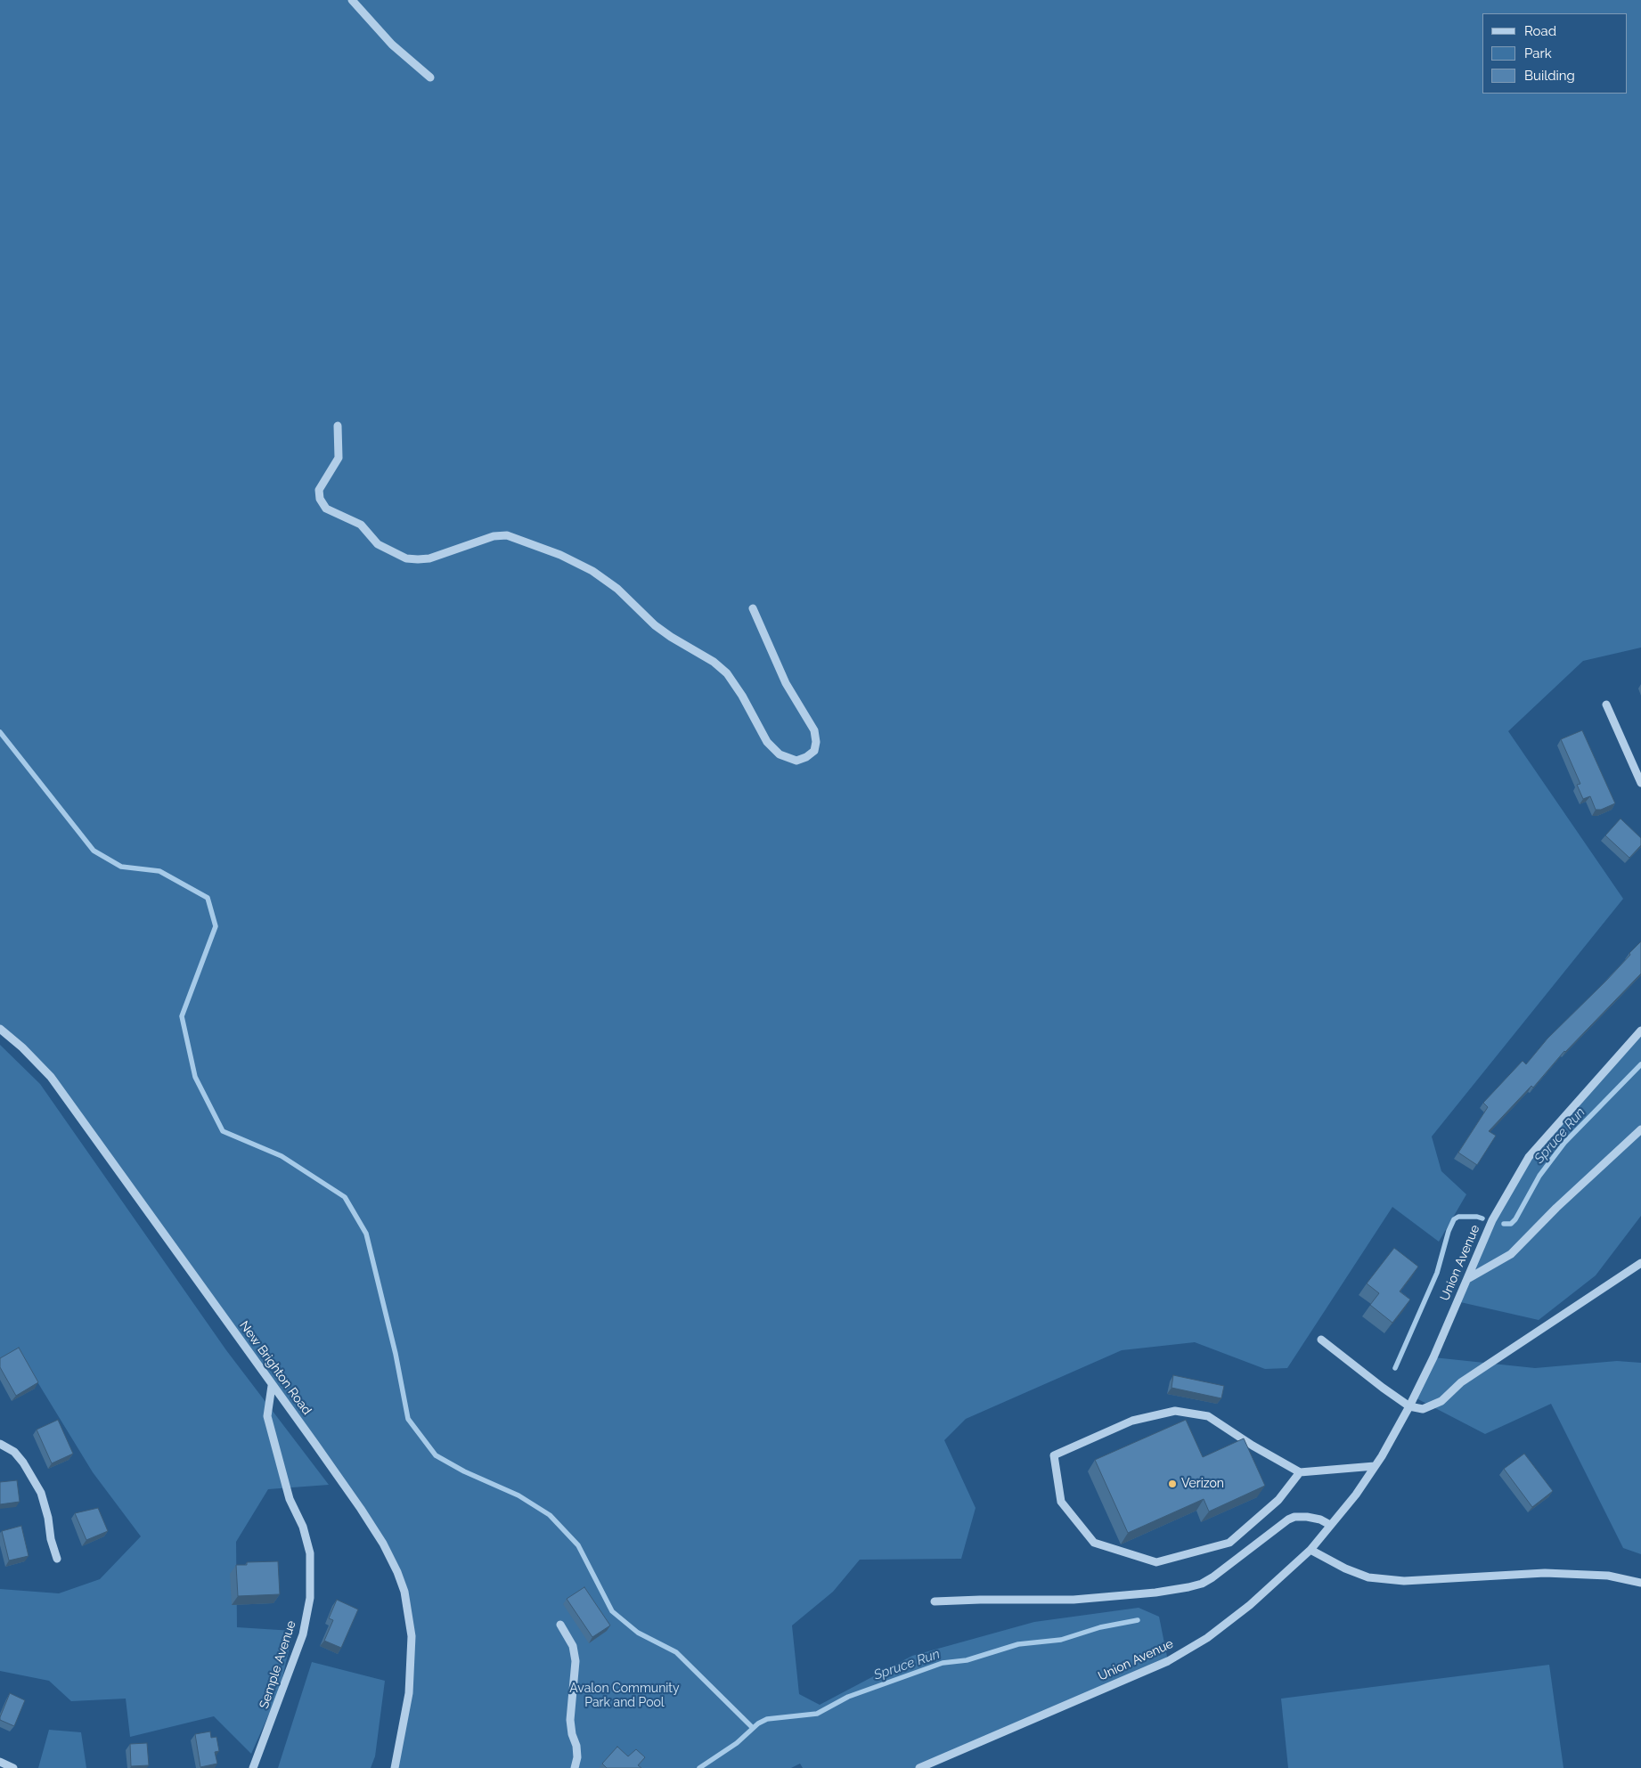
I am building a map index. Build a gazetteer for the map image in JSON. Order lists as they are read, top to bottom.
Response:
{
  "streets": {
    "street": ["Union Avenue", "New Brighton Road", "Semple Avenue"]
  },
  "crossings": [
    ["New Brighton Road", "Semple Avenue"]
  ],
  "water": ["Spruce Run"],
  "parks": ["Avalon Community Park and Pool"],
  "places": ["Verizon"],
  "legend": ["Road", "Park", "Building"]
}
